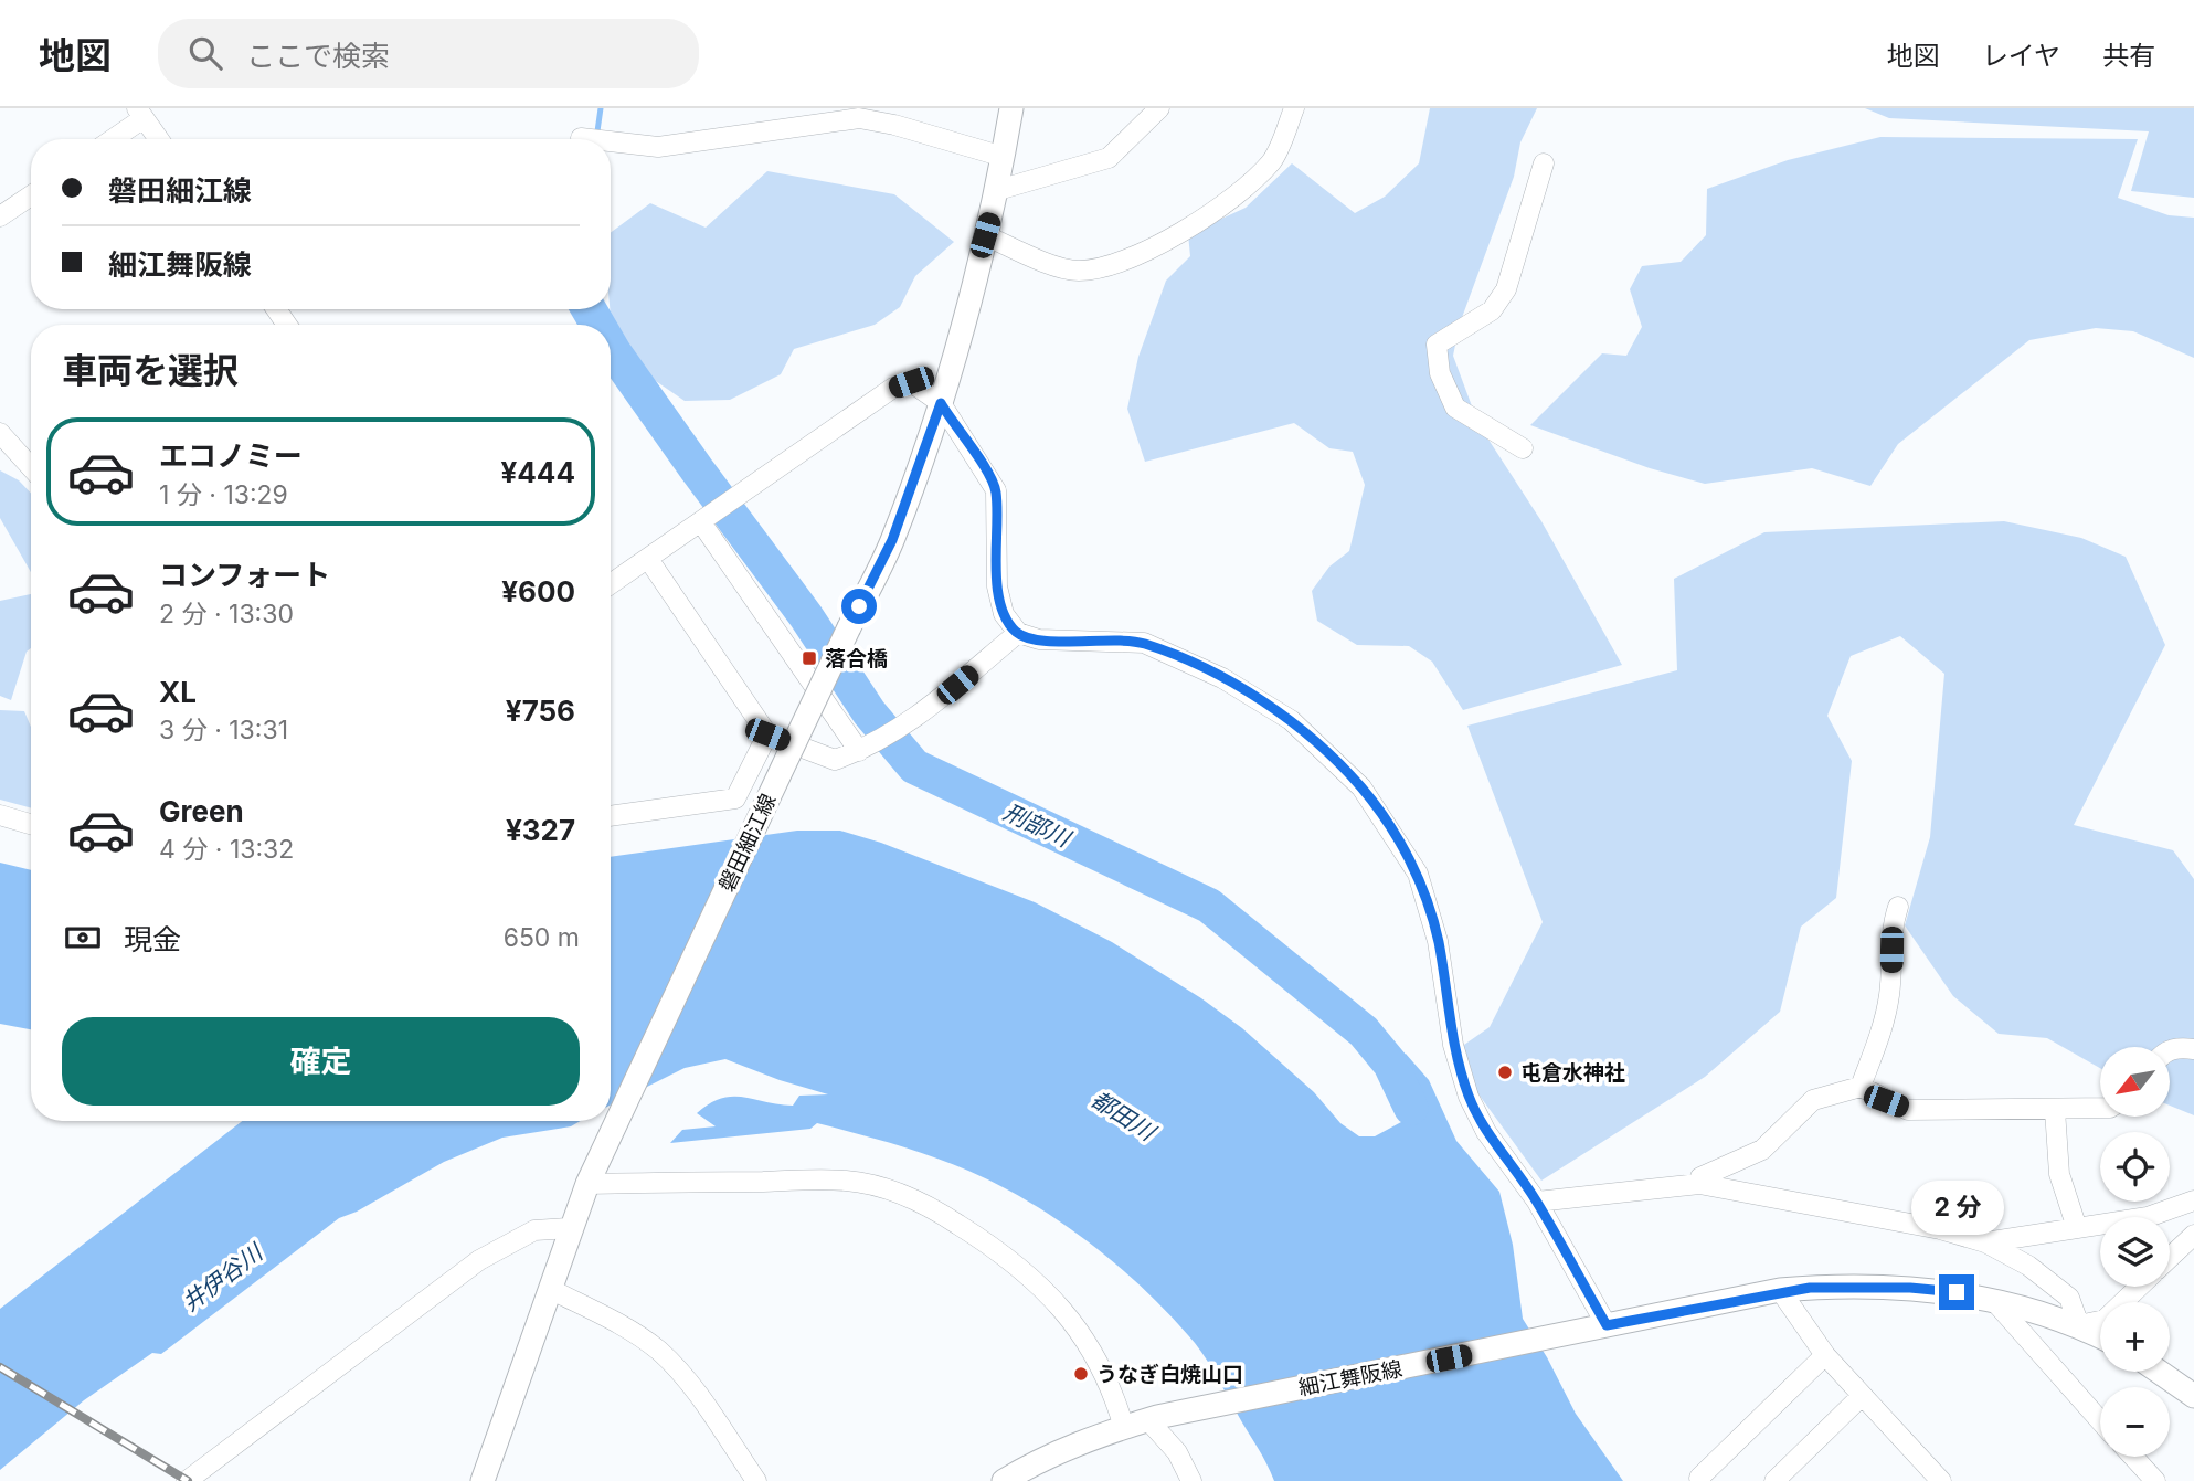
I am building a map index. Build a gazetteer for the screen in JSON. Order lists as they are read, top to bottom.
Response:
{
  "streets": {
    "main road": ["磐田細江線", "細江舞阪線"]
  },
  "water": ["刑部川", "都田川", "井伊谷川"],
  "places": {
    "transit": ["落合橋"],
    "other": ["屯倉水神社", "うなぎ白焼山口"]
  },
  "north": "bottom left",
  "page": {
    "header": "地図",
    "search": "ここで検索",
    "nav": ["地図", "レイヤ", "共有"],
    "banner": ["磐田細江線", "細江舞阪線"],
    "heading": "車両を選択",
    "list": [
      {
        "name": "エコノミー",
        "note": "1 分 · 13:29",
        "value": "¥444"
      },
      {
        "name": "コンフォート",
        "note": "2 分 · 13:30",
        "value": "¥600"
      },
      {
        "name": "XL",
        "note": "3 分 · 13:31",
        "value": "¥756"
      },
      {
        "name": "Green",
        "note": "4 分 · 13:32",
        "value": "¥327"
      }
    ],
    "pay": ["現金", "650 m"],
    "buttons": "確定",
    "map_buttons": ["+", "−"],
    "bubble": "2 分"
  }
}
